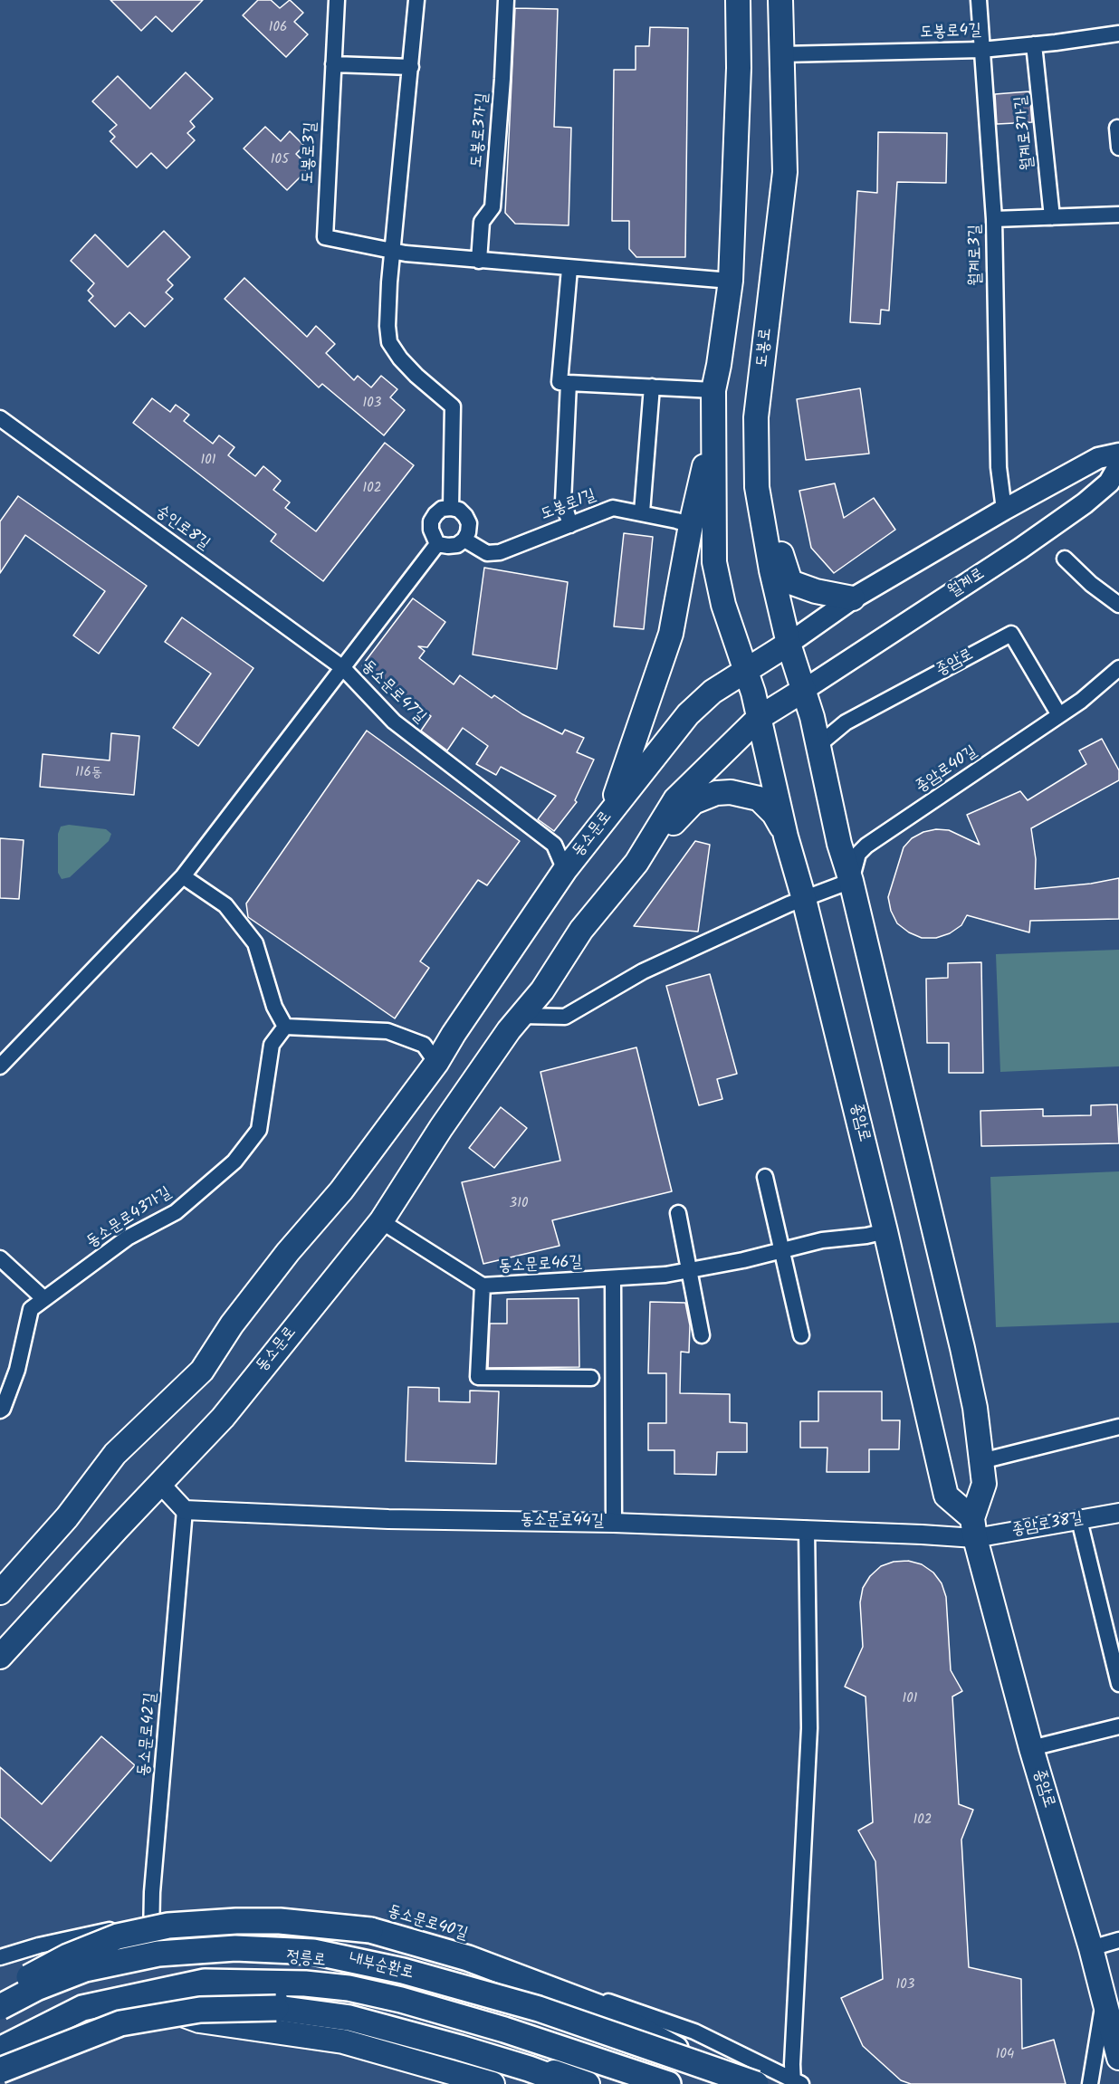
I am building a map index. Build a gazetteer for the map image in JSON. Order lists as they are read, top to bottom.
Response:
{
  "streets": {
    "highway": ["내부순환로"],
    "main road": [
      "도봉로",
      "월계로",
      "종암로",
      "동소문로",
      "정릉로"
    ],
    "street": [
      "도봉로4길",
      "도봉로3가길",
      "월계로3가길",
      "도봉로3길",
      "월계로3길",
      "도봉로1길",
      "숭인로8길",
      "동소문로47길",
      "종암로40길",
      "동소문로43가길",
      "동소문로46길",
      "동소문로44길",
      "종암로38길",
      "동소문로42길",
      "동소문로40길"
    ]
  },
  "crossings": [
    ["도봉로4길", "월계로3가길"],
    ["도봉로4길", "월계로3길"],
    ["도봉로4길", "도봉로"],
    ["도봉로3가길", "도봉로3길"],
    ["도봉로", "월계로"],
    ["도봉로", "동소문로"],
    ["숭인로8길", "동소문로47길"],
    ["월계로", "동소문로"],
    ["종암로", "종암로40길"],
    ["종암로", "동소문로"],
    ["종암로", "동소문로46길"],
    ["종암로", "동소문로44길"],
    ["종암로", "종암로38길"],
    ["동소문로47길", "동소문로"],
    ["동소문로", "동소문로46길"],
    ["동소문로44길", "종암로38길"],
    ["동소문로44길", "동소문로42길"],
    ["동소문로42길", "동소문로40길"],
    ["동소문로42길", "정릉로"],
    ["정릉로", "내부순환로"]
  ],
  "house_numbers": [
    "106",
    "105",
    "103",
    "101",
    "102",
    "116동",
    "310",
    "101",
    "102",
    "103",
    "104"
  ]
}
